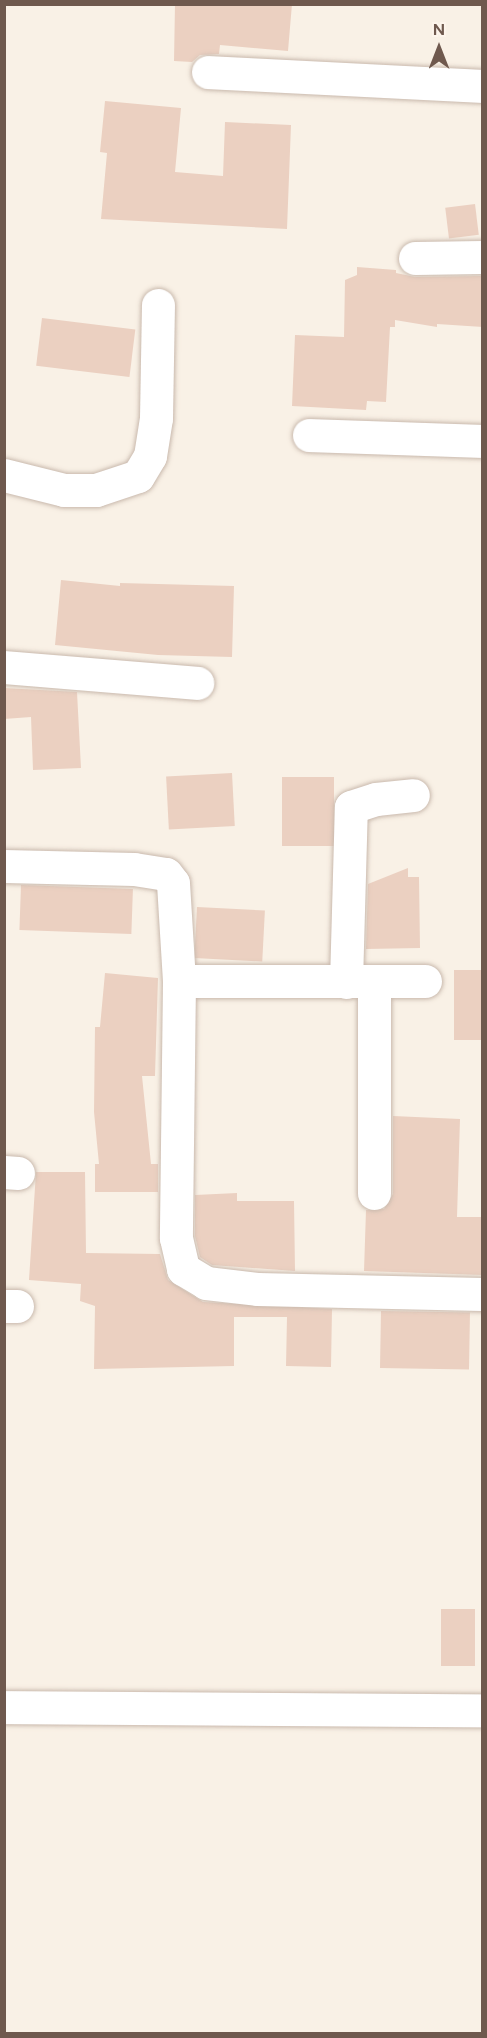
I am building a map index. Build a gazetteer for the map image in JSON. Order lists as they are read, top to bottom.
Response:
{
  "north": "top"
}
